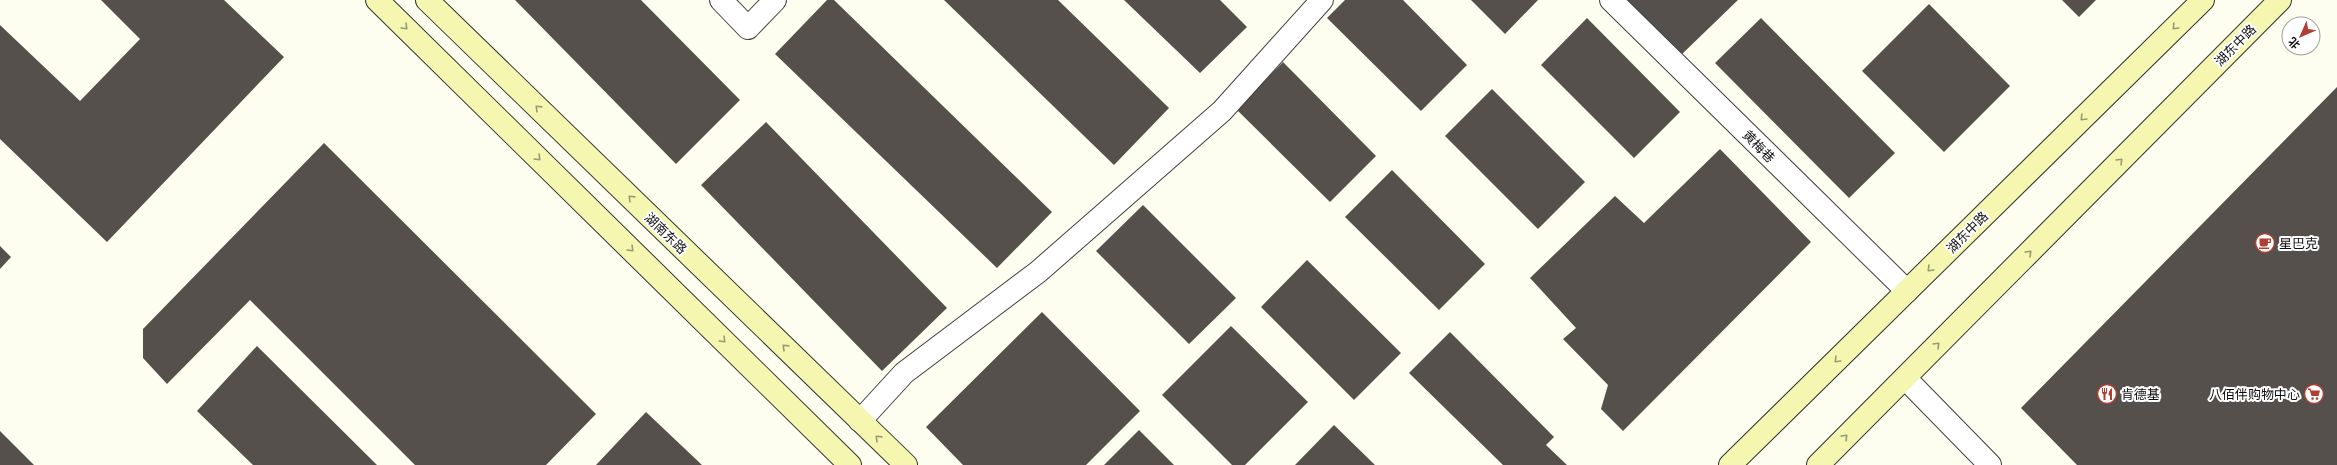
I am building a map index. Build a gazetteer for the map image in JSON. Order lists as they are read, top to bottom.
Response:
{
  "streets": {
    "main road": ["湖东中路", "湖南东路"],
    "street": ["黄梅巷"]
  },
  "crossings": [
    ["湖东中路", "黄梅巷"]
  ],
  "places": {
    "cafe": ["星巴克"],
    "restaurant": ["肯德基"],
    "supermarket": ["八佰伴购物中心"]
  },
  "north": "bottom left"
}
